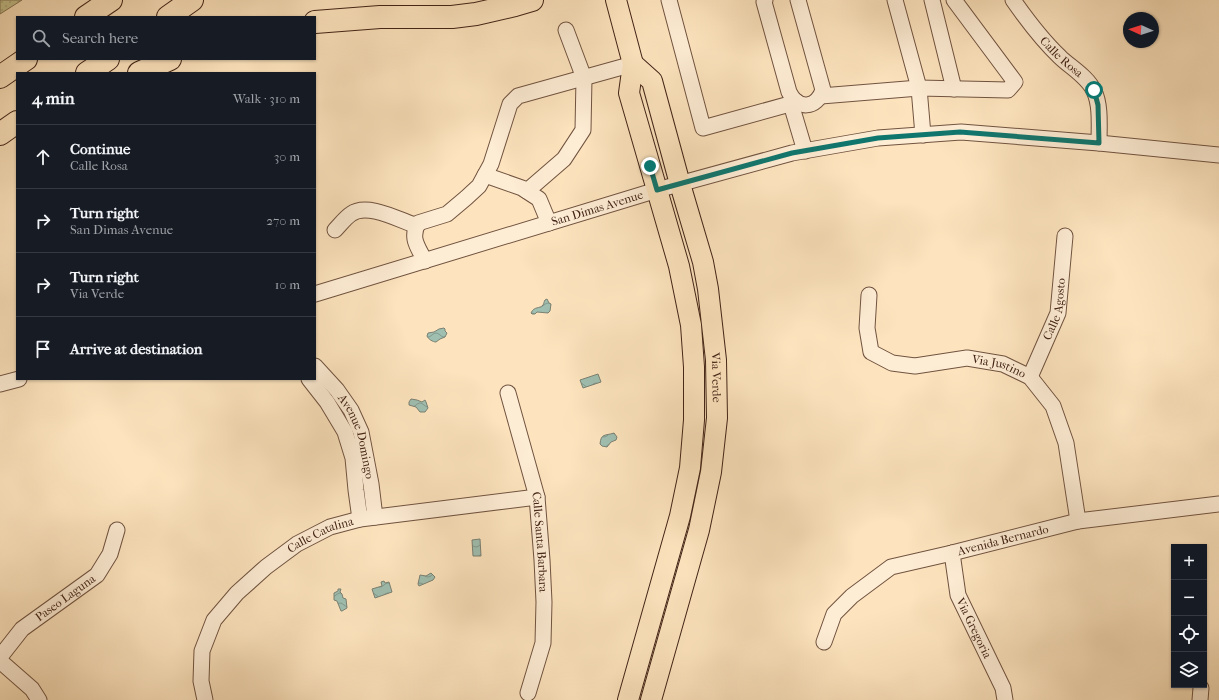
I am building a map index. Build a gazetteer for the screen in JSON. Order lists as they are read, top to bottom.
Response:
{
  "streets": {
    "main road": ["Via Verde"],
    "street": [
      "Calle Rosa",
      "San Dimas Avenue",
      "Calle Agosto",
      "Via Justino",
      "Avenue Domingo",
      "Calle Catalina",
      "Avenida Bernardo",
      "Calle Santa Barbara",
      "Paseo Laguna",
      "Via Gregoria"
    ]
  },
  "crossings": [
    ["Calle Rosa", "San Dimas Avenue"],
    ["San Dimas Avenue", "Via Verde"],
    ["Calle Agosto", "Via Justino"],
    ["Via Justino", "Avenida Bernardo"],
    ["Avenue Domingo", "Calle Catalina"],
    ["Calle Catalina", "Calle Santa Barbara"],
    ["Avenida Bernardo", "Via Gregoria"]
  ],
  "north": "left",
  "page": {
    "search": "Search here",
    "heading": ["4 min", "Walk · 310 m"],
    "list": [
      ["Continue", "Calle Rosa", "30 m"],
      ["Turn right", "San Dimas Avenue", "270 m"],
      ["Turn right", "Via Verde", "10 m"],
      "Arrive at destination"
    ],
    "map_buttons": ["+", "−"]
  }
}
